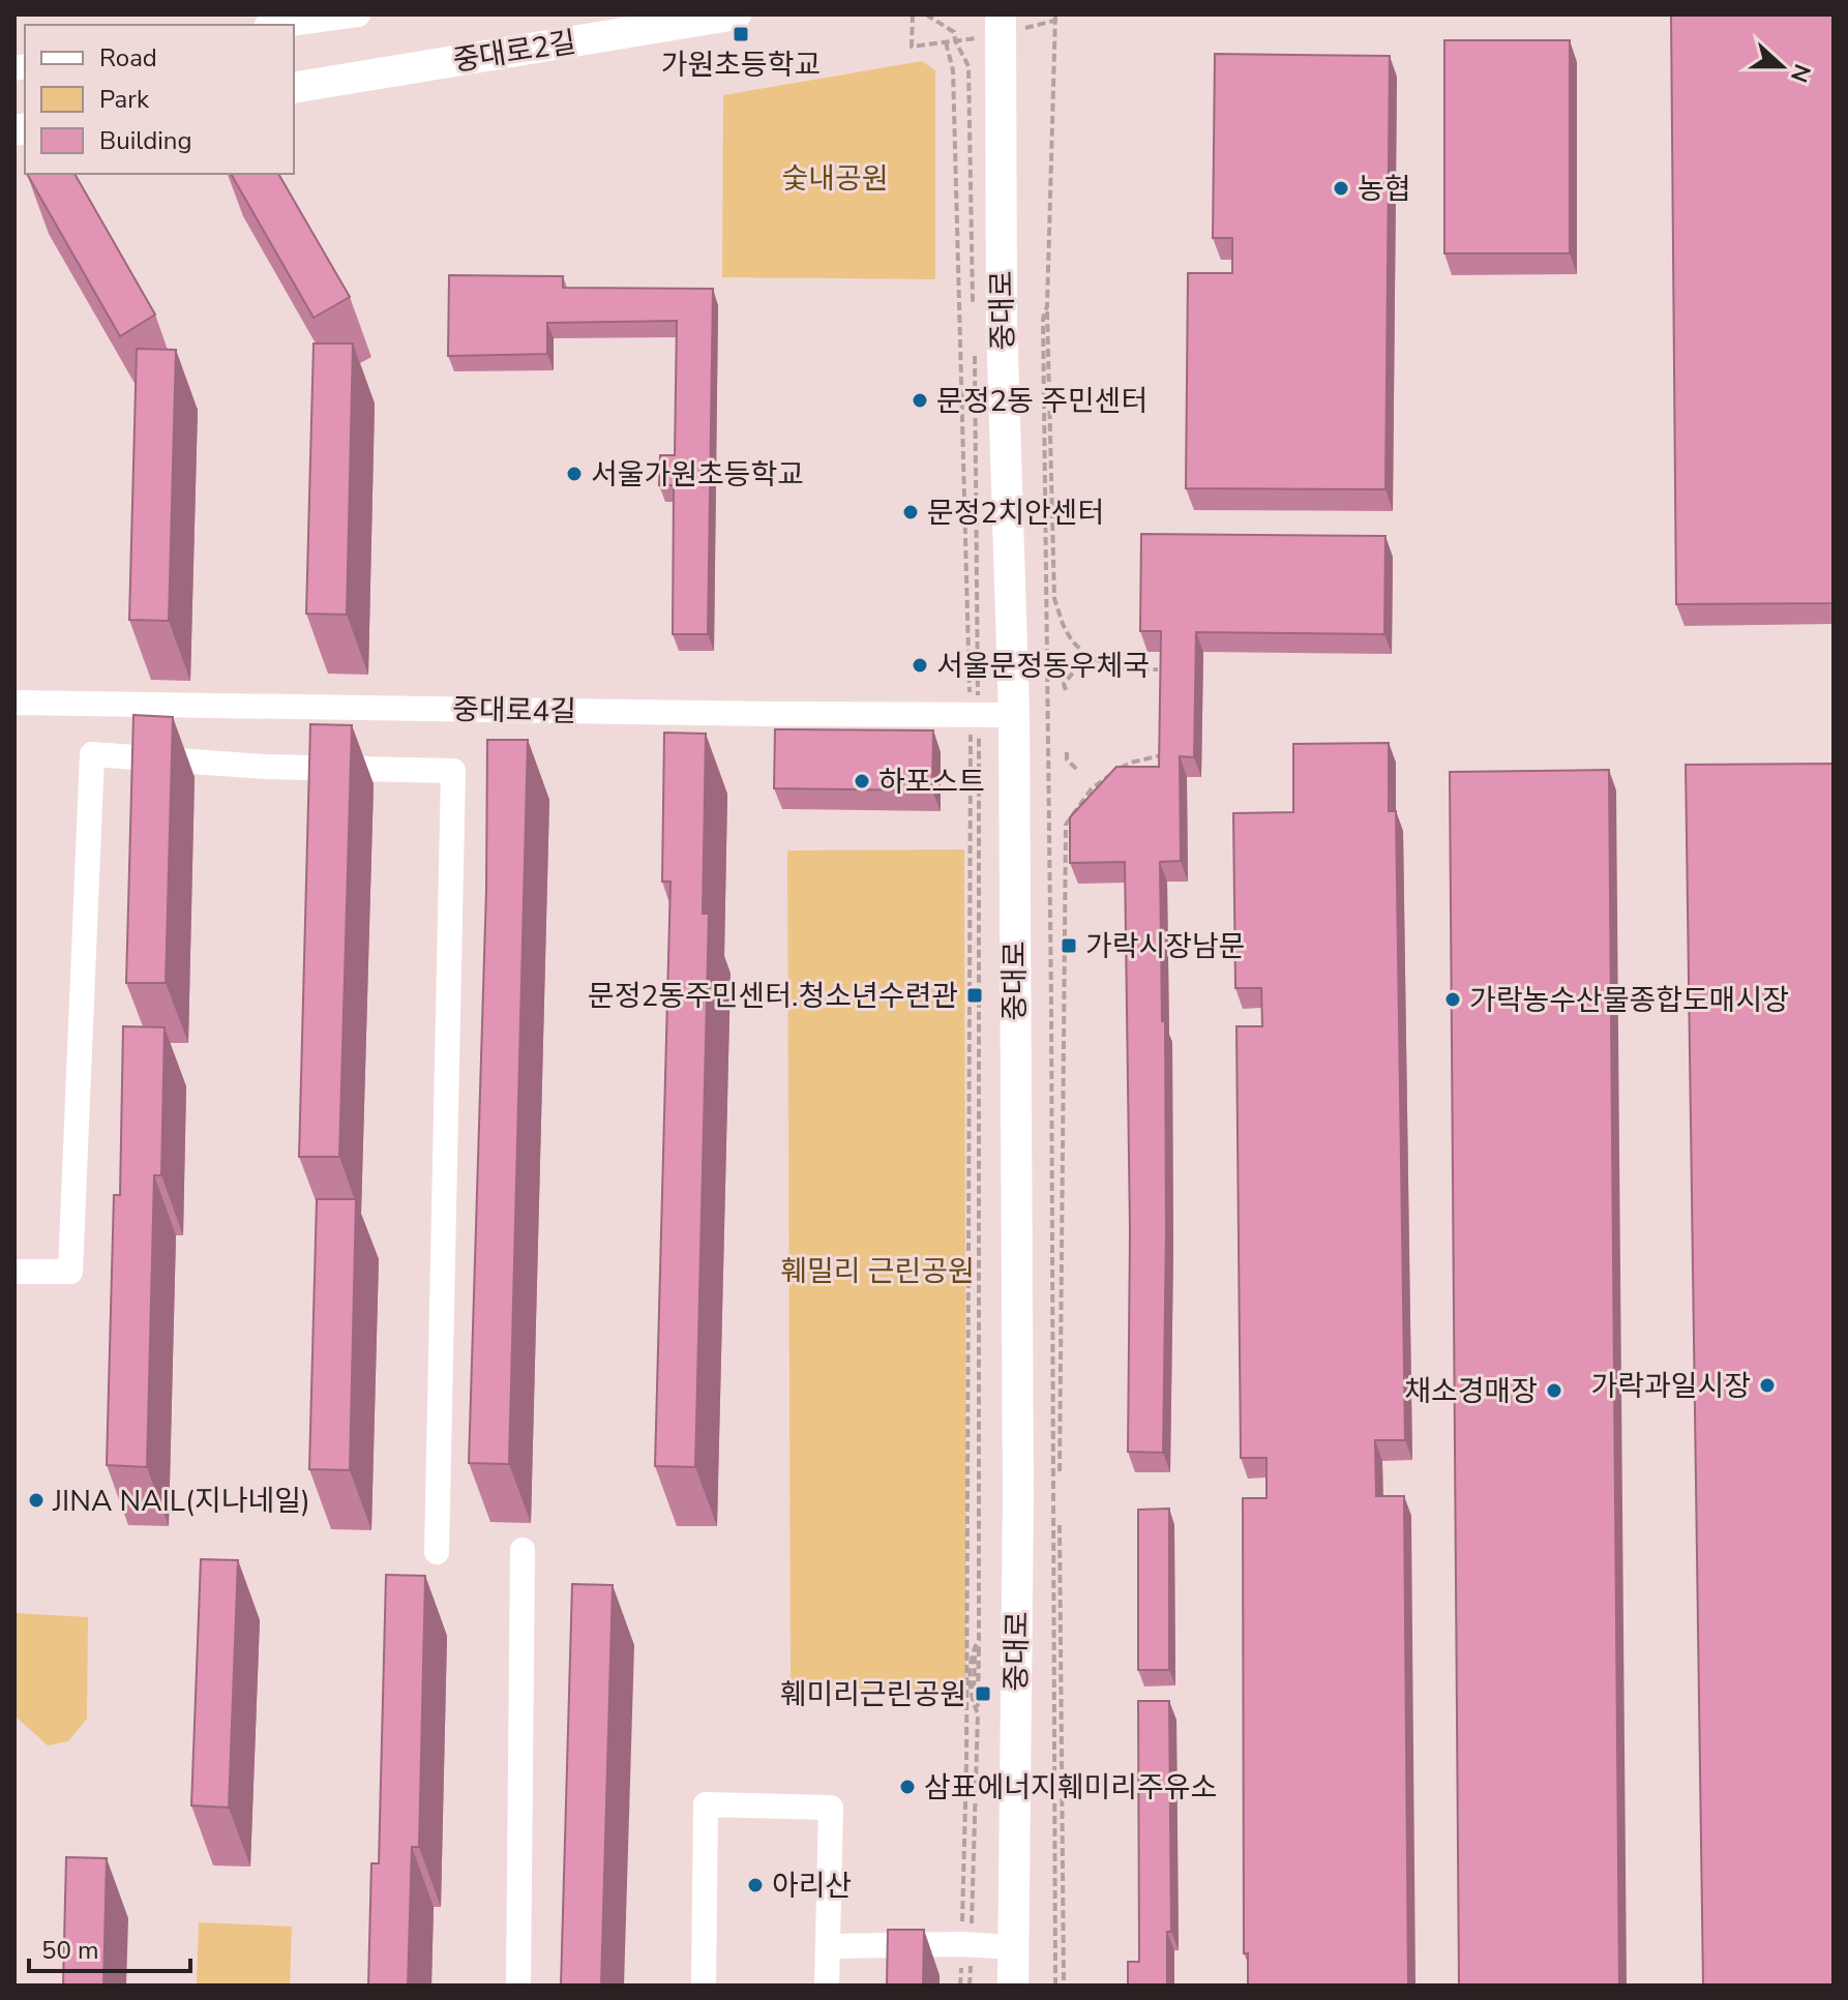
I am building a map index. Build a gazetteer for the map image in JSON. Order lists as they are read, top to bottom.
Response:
{
  "streets": {
    "main road": ["중대로2길", "중대로"],
    "street": ["중대로4길"]
  },
  "crossings": [
    ["중대로", "중대로4길"]
  ],
  "parks": ["숯내공원", "훼밀리 근린공원"],
  "places": {
    "transit": [
      "가원초등학교",
      "가락시장남문",
      "문정2동주민센터.청소년수련관",
      "훼미리근린공원"
    ],
    "other": [
      "농협",
      "문정2동 주민센터",
      "서울가원초등학교",
      "문정2치안센터",
      "서울문정동우체국",
      "하포스트",
      "가락농수산물종합도매시장",
      "가락과일시장",
      "채소경매장",
      "JINA NAIL(지나네일)",
      "삼표에너지훼미리주유소",
      "아리산"
    ]
  },
  "legend": ["Road", "Park", "Building"],
  "scale_bar": "50 m",
  "north": "right"
}
